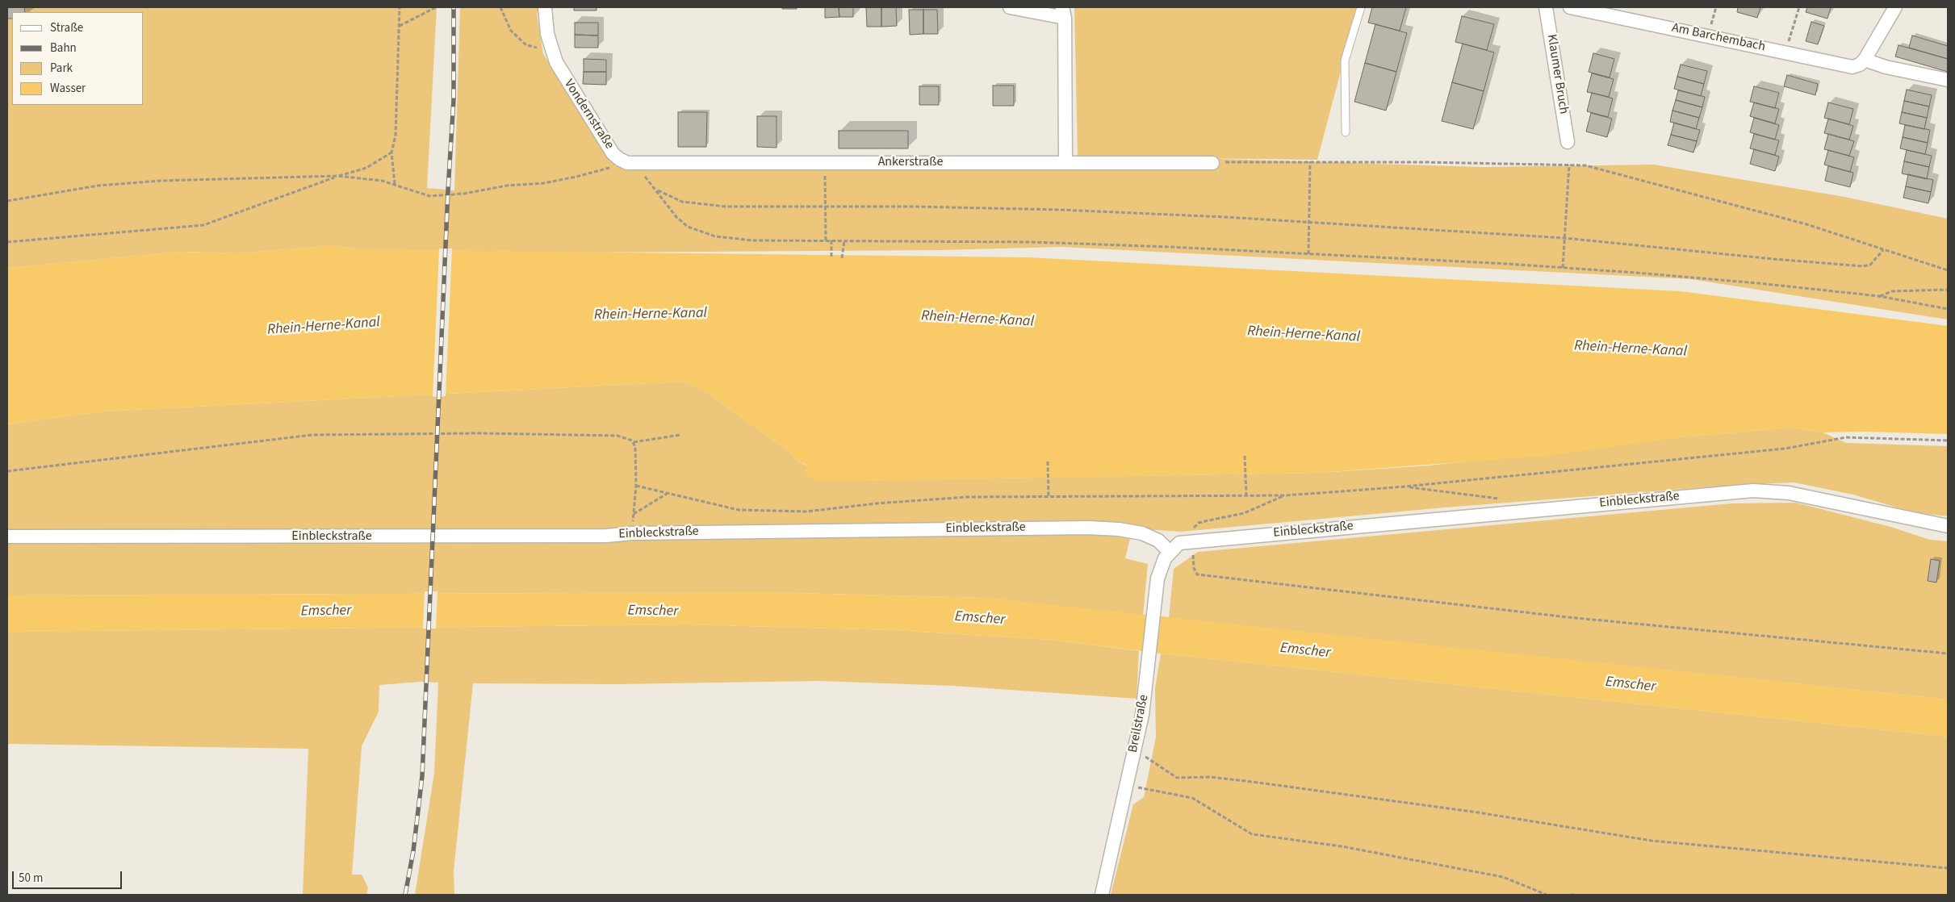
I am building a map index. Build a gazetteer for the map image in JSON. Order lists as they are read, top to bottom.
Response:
{
  "streets": {
    "street": [
      "Am Barchembach",
      "Klaumer Bruch",
      "Vondernstraße",
      "Ankerstraße",
      "Einbleckstraße",
      "Breilstraße"
    ]
  },
  "crossings": [
    ["Vondernstraße", "Ankerstraße"],
    ["Einbleckstraße", "Breilstraße"]
  ],
  "water": ["Rhein-Herne-Kanal", "Emscher"],
  "legend": [
    "Straße",
    "Bahn",
    "Park",
    "Wasser"
  ],
  "scale_bar": "50 m"
}
